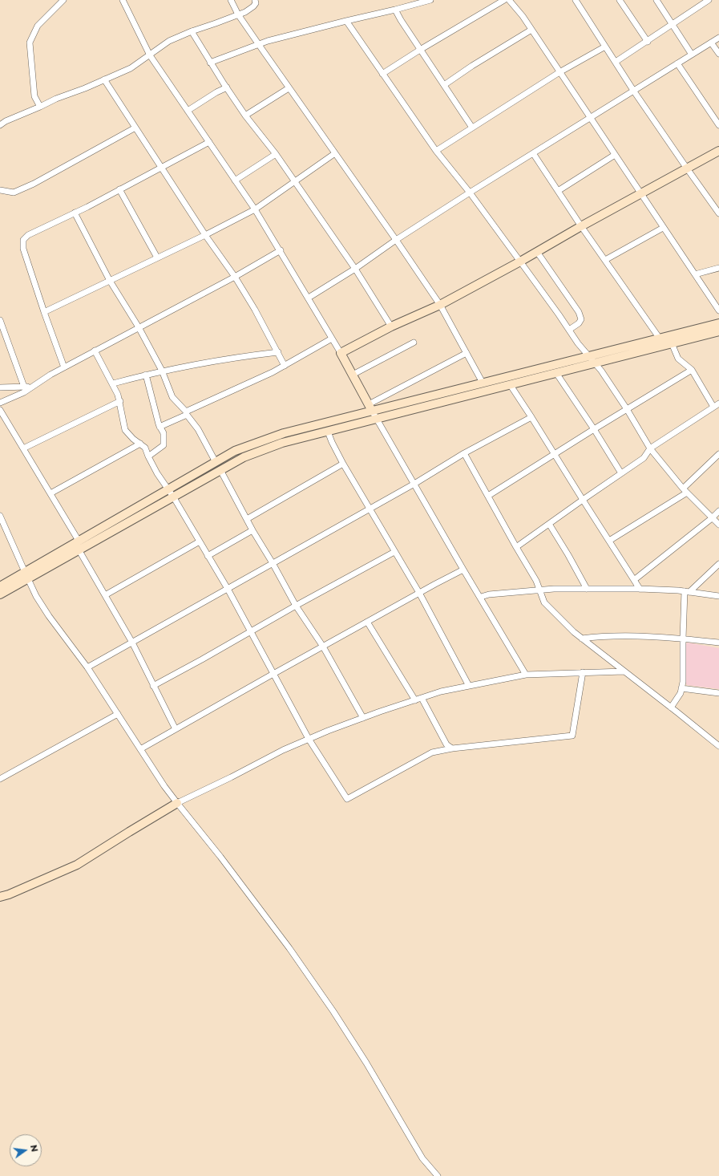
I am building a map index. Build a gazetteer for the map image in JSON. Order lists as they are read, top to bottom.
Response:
{
  "north": "right"
}
